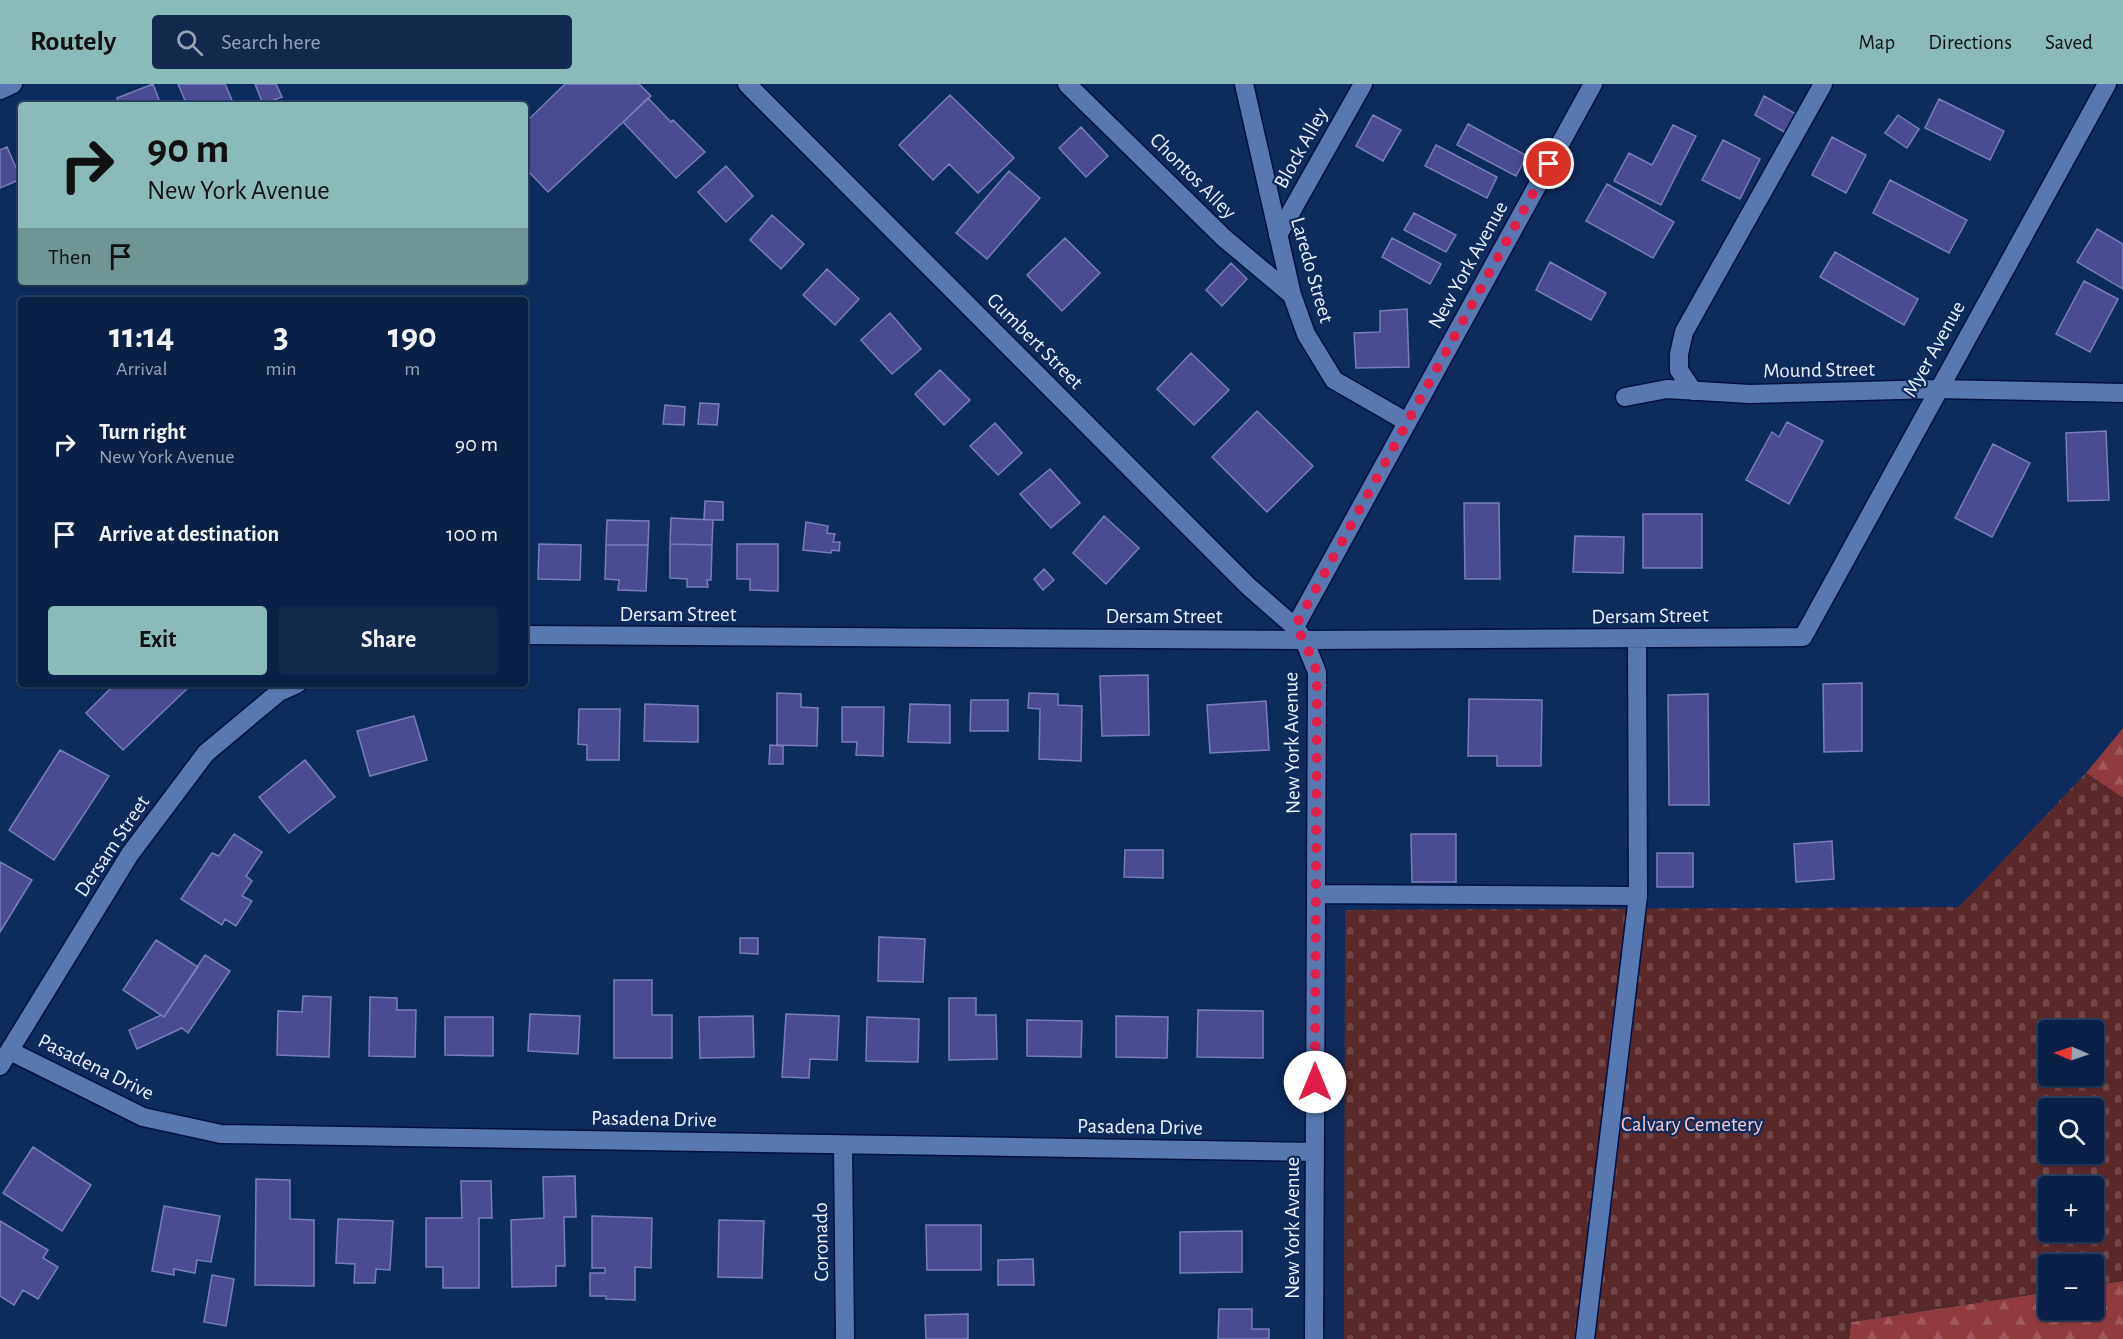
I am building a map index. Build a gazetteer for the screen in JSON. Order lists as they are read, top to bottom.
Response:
{
  "streets": {
    "street": [
      "Block Alley",
      "Chontos Alley",
      "New York Avenue",
      "Laredo Street",
      "Gumbert Street",
      "Myer Avenue",
      "Mound Street",
      "Dersam Street",
      "Pasadena Drive",
      "Coronado"
    ]
  },
  "crossings": [
    ["Block Alley", "Laredo Street"],
    ["Chontos Alley", "Laredo Street"],
    ["New York Avenue", "Laredo Street"],
    ["New York Avenue", "Gumbert Street"],
    ["New York Avenue", "Dersam Street"],
    ["New York Avenue", "Pasadena Drive"],
    ["Gumbert Street", "Dersam Street"],
    ["Myer Avenue", "Mound Street"],
    ["Myer Avenue", "Dersam Street"],
    ["Dersam Street", "Pasadena Drive"],
    ["Pasadena Drive", "Coronado"]
  ],
  "parks": ["Calvary Cemetery"],
  "north": "left",
  "page": {
    "header": "Routely",
    "search": "Search here",
    "nav": ["Map", "Directions", "Saved"],
    "turn": ["90 m", "New York Avenue"],
    "then": "Then",
    "eta": [
      "11:14",
      "Arrival",
      "3",
      "min",
      "190",
      "m"
    ],
    "list": [
      {
        "name": "Turn right",
        "note": "New York Avenue",
        "value": "90 m"
      },
      {
        "name": "Arrive at destination",
        "value": "100 m"
      }
    ],
    "buttons": ["Exit", "Share"],
    "map_buttons": ["+", "−"]
  }
}
